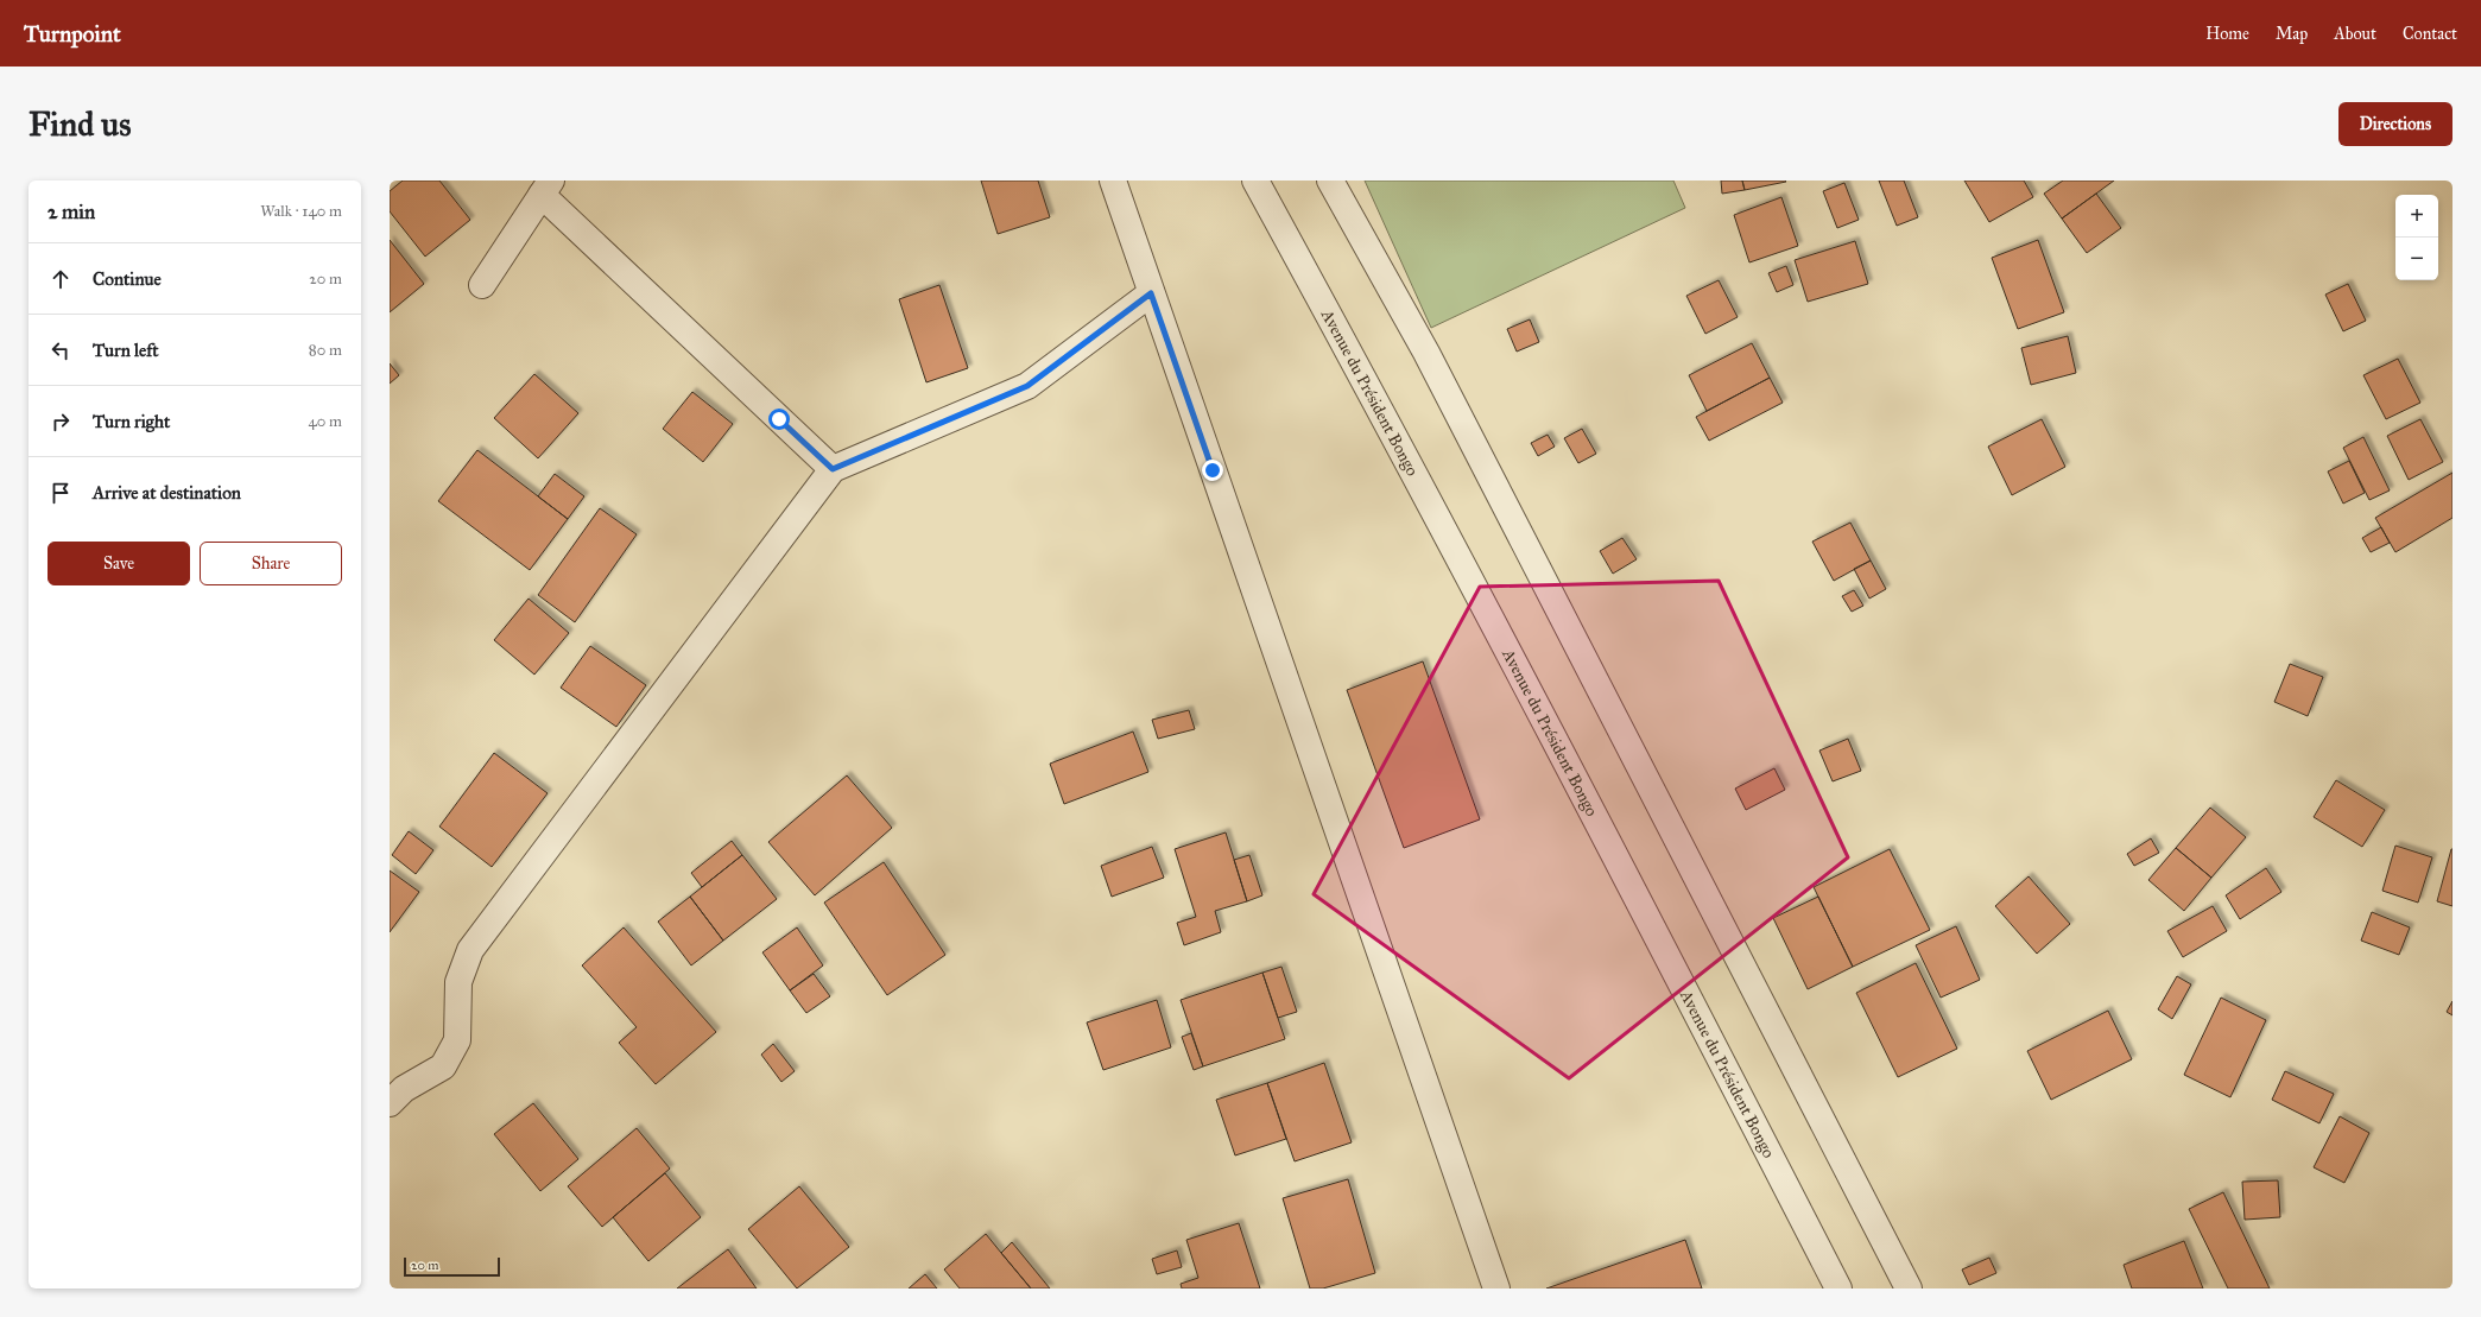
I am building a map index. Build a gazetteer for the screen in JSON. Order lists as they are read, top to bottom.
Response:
{
  "streets": {
    "street": ["Avenue du Président Bongo"]
  },
  "scale_bar": "20 m",
  "page": {
    "header": "Turnpoint",
    "nav": [
      "Home",
      "Map",
      "About",
      "Contact"
    ],
    "buttons": [
      "Directions",
      ["Save", "Share"]
    ],
    "title": "Find us",
    "heading": ["2 min", "Walk · 140 m"],
    "map_buttons": ["+", "−"],
    "list": [
      ["Continue", "20 m"],
      ["Turn left", "80 m"],
      ["Turn right", "40 m"],
      "Arrive at destination"
    ],
    "scale": "20 m"
  }
}
